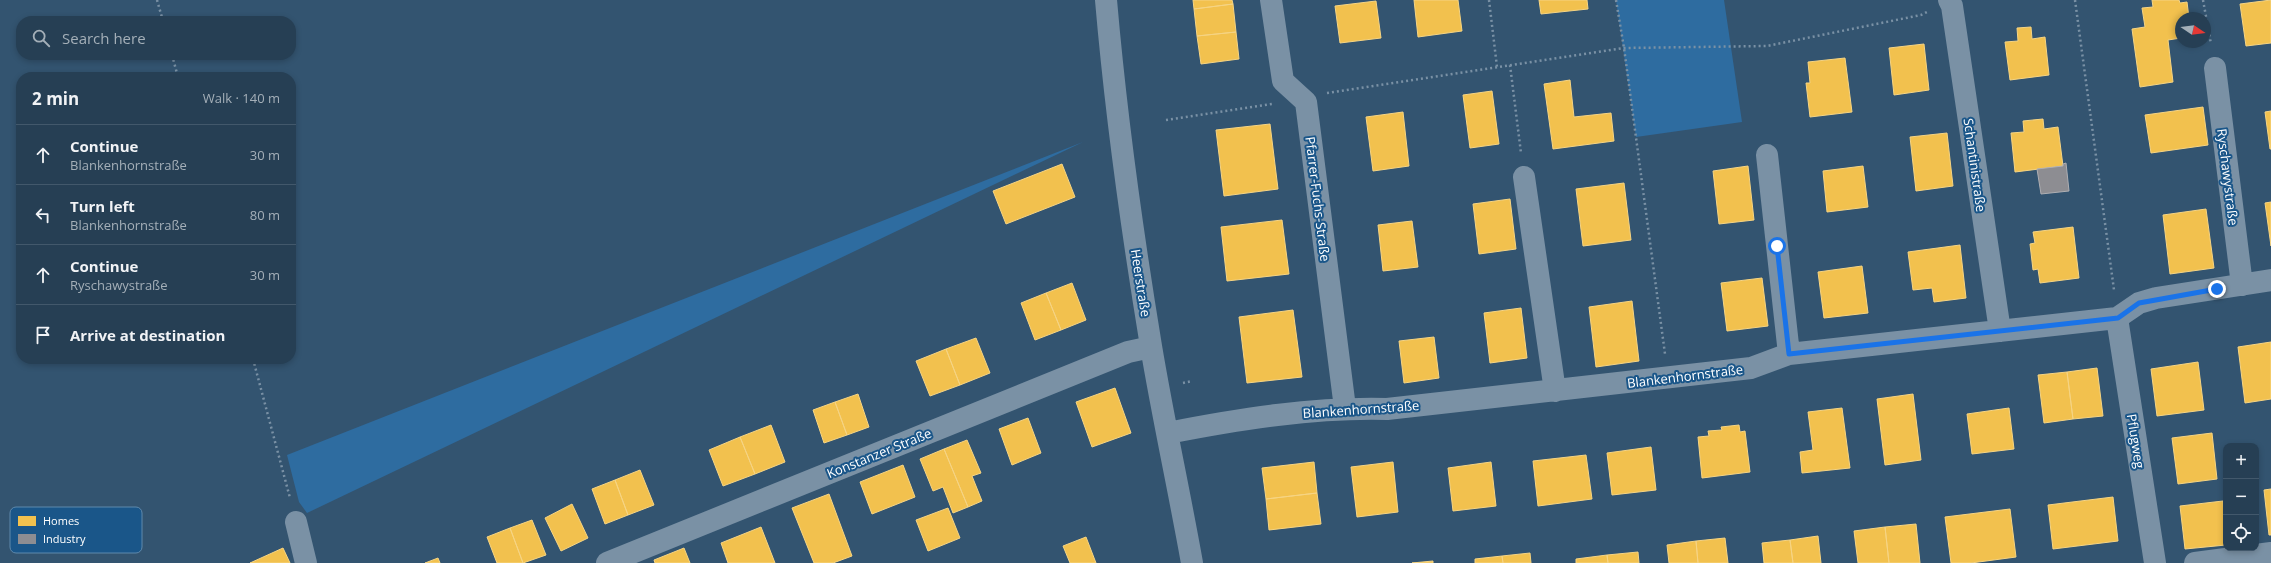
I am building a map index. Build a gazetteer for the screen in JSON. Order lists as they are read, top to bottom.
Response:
{
  "streets": {
    "street": [
      "Schantinistraße",
      "Ryschawystraße",
      "Pfarrer-Fuchs-Straße",
      "Heerstraße",
      "Blankenhornstraße",
      "Pflugweg",
      "Konstanzer Straße"
    ]
  },
  "crossings": [
    ["Schantinistraße", "Blankenhornstraße"],
    ["Pfarrer-Fuchs-Straße", "Blankenhornstraße"],
    ["Heerstraße", "Blankenhornstraße"],
    ["Heerstraße", "Konstanzer Straße"],
    ["Blankenhornstraße", "Pflugweg"]
  ],
  "legend": ["Homes", "Industry"],
  "north": "right",
  "page": {
    "search": "Search here",
    "heading": ["2 min", "Walk · 140 m"],
    "list": [
      ["Continue", "Blankenhornstraße", "30 m"],
      ["Turn left", "Blankenhornstraße", "80 m"],
      ["Continue", "Ryschawystraße", "30 m"],
      "Arrive at destination"
    ],
    "map_buttons": ["+", "−"]
  }
}
